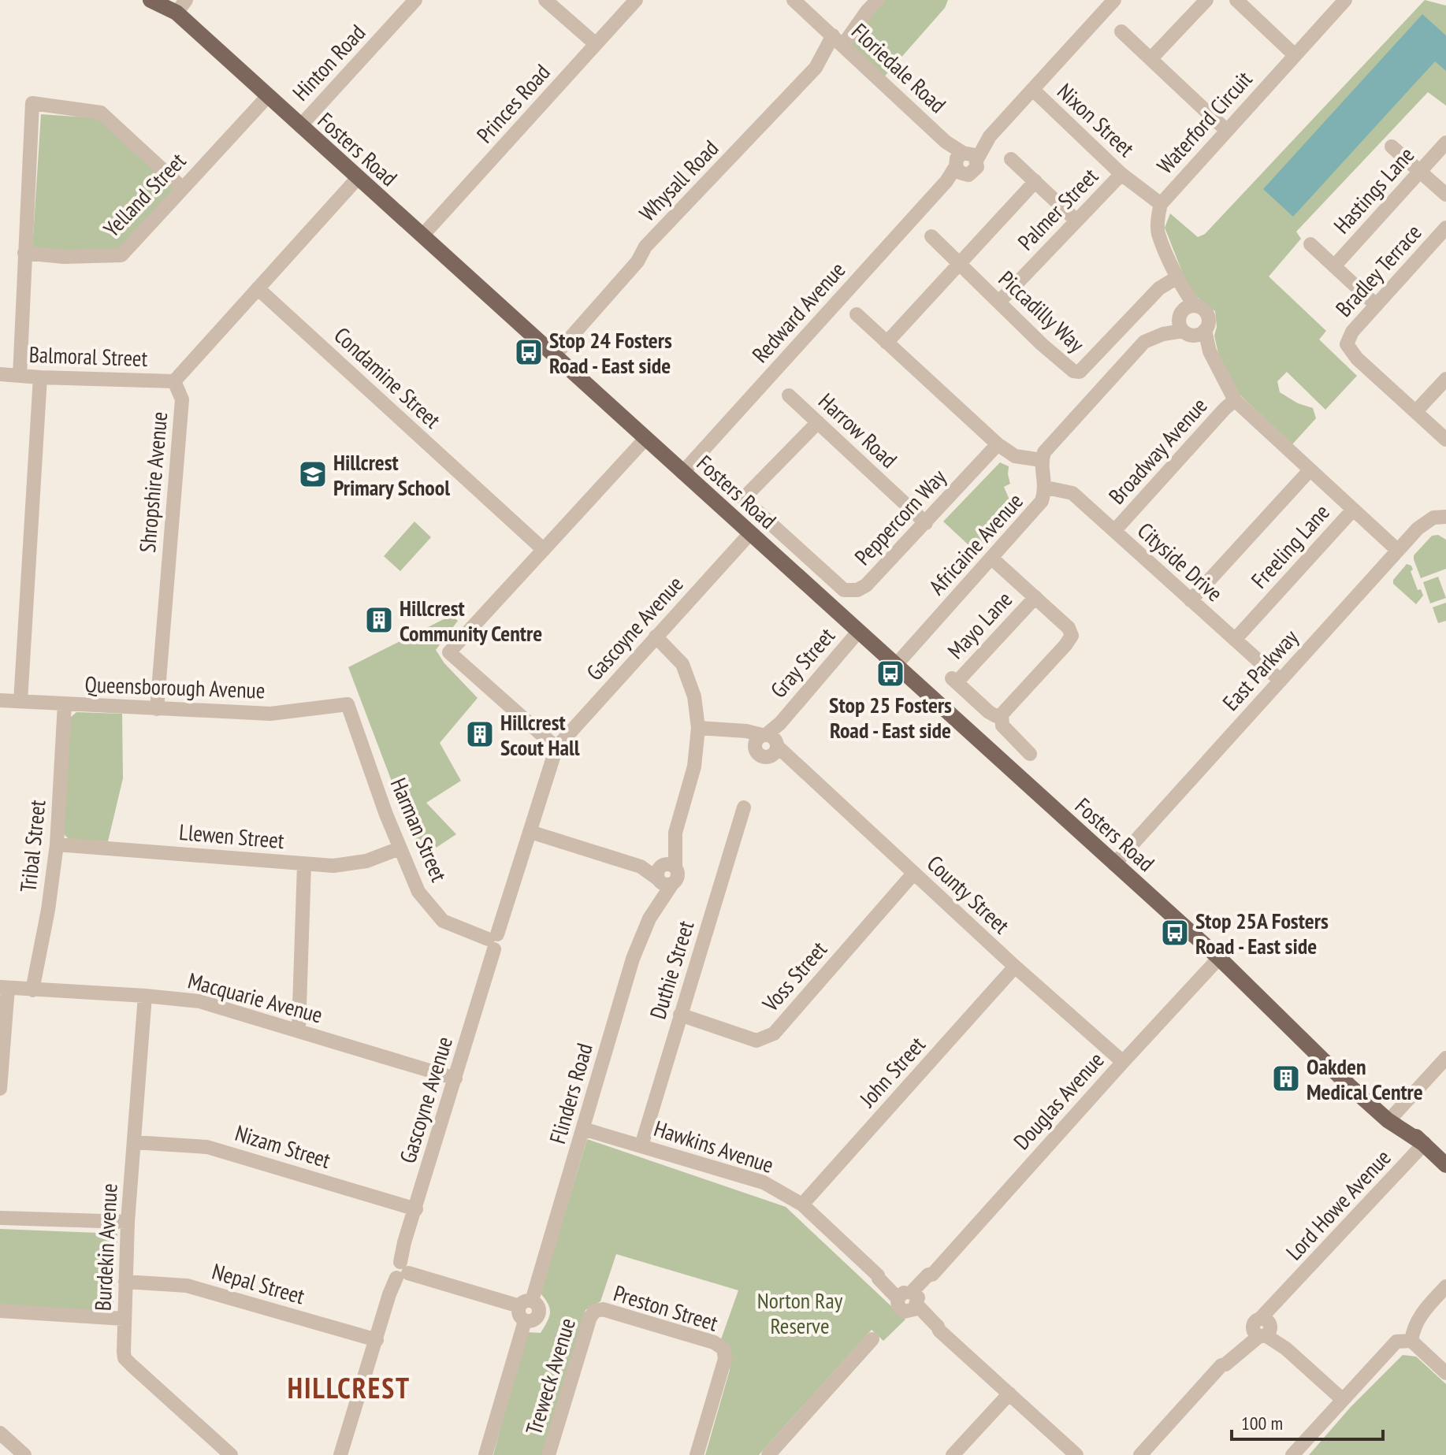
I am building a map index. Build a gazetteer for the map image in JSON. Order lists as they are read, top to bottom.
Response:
{
  "streets": {
    "main road": ["Fosters Road"],
    "street": [
      "Hinton Road",
      "Floriedale Road",
      "Princes Road",
      "Nixon Street",
      "Waterford Circuit",
      "Whysall Road",
      "Hastings Lane",
      "Yelland Street",
      "Palmer Street",
      "Bradley Terrace",
      "Piccadilly Way",
      "Redward Avenue",
      "Balmoral Street",
      "Condamine Street",
      "Harrow Road",
      "Broadway Avenue",
      "Shropshire Avenue",
      "Peppercorn Way",
      "Africaine Avenue",
      "Freeling Lane",
      "Cityside Drive",
      "Mayo Lane",
      "Gascoyne Avenue",
      "Gray Street",
      "East Parkway",
      "Queensborough Avenue",
      "Harman Street",
      "Llewen Street",
      "Tribal Street",
      "County Street",
      "Duthie Street",
      "Voss Street",
      "Macquarie Avenue",
      "John Street",
      "Flinders Road",
      "Douglas Avenue",
      "Nizam Street",
      "Hawkins Avenue",
      "Lord Howe Avenue",
      "Burdekin Avenue",
      "Nepal Street",
      "Preston Street",
      "Treweck Avenue"
    ]
  },
  "crossings": [
    ["Hinton Road", "Fosters Road"],
    ["Floriedale Road", "Whysall Road"],
    ["Floriedale Road", "Redward Avenue"],
    ["Princes Road", "Fosters Road"],
    ["Nixon Street", "Waterford Circuit"],
    ["Nixon Street", "Palmer Street"],
    ["Nixon Street", "Redward Avenue"],
    ["Waterford Circuit", "Piccadilly Way"],
    ["Waterford Circuit", "Broadway Avenue"],
    ["Waterford Circuit", "Freeling Lane"],
    ["Waterford Circuit", "East Parkway"],
    ["Fosters Road", "Whysall Road"],
    ["Fosters Road", "Yelland Street"],
    ["Fosters Road", "Redward Avenue"],
    ["Fosters Road", "Shropshire Avenue"],
    ["Fosters Road", "Africaine Avenue"],
    ["Fosters Road", "Gascoyne Avenue"],
    ["Fosters Road", "Gray Street"],
    ["Fosters Road", "East Parkway"],
    ["Fosters Road", "Douglas Avenue"],
    ["Fosters Road", "Lord Howe Avenue"],
    ["Palmer Street", "Piccadilly Way"],
    ["Balmoral Street", "Shropshire Avenue"],
    ["Condamine Street", "Shropshire Avenue"],
    ["Harrow Road", "Peppercorn Way"],
    ["Broadway Avenue", "Cityside Drive"],
    ["Shropshire Avenue", "Queensborough Avenue"],
    ["Africaine Avenue", "Cityside Drive"],
    ["Freeling Lane", "Cityside Drive"],
    ["Cityside Drive", "East Parkway"],
    ["Gascoyne Avenue", "Harman Street"],
    ["Gascoyne Avenue", "Macquarie Avenue"],
    ["Gascoyne Avenue", "Flinders Road"],
    ["Gascoyne Avenue", "Nizam Street"],
    ["Gascoyne Avenue", "Nepal Street"],
    ["Gray Street", "County Street"],
    ["Queensborough Avenue", "Harman Street"],
    ["Queensborough Avenue", "Tribal Street"],
    ["Harman Street", "Llewen Street"],
    ["Llewen Street", "Tribal Street"],
    ["Tribal Street", "Macquarie Avenue"],
    ["County Street", "Voss Street"],
    ["County Street", "John Street"],
    ["County Street", "Flinders Road"],
    ["County Street", "Douglas Avenue"],
    ["Duthie Street", "Voss Street"],
    ["Duthie Street", "Hawkins Avenue"],
    ["Macquarie Avenue", "Burdekin Avenue"],
    ["John Street", "Hawkins Avenue"],
    ["Flinders Road", "Hawkins Avenue"],
    ["Douglas Avenue", "Hawkins Avenue"],
    ["Nizam Street", "Burdekin Avenue"],
    ["Burdekin Avenue", "Nepal Street"],
    ["Preston Street", "Treweck Avenue"]
  ],
  "districts": ["HILLCREST"],
  "parks": ["Norton Ray Reserve"],
  "places": {
    "bus stop": ["Stop 24 Fosters Road - East side", "Stop 25 Fosters Road - East side", "Stop 25A Fosters Road - East side"],
    "school or university": ["Hillcrest Primary School"],
    "building": ["Hillcrest Community Centre", "Hillcrest Scout Hall", "Oakden Medical Centre"]
  },
  "scale_bar": "100 m"
}
